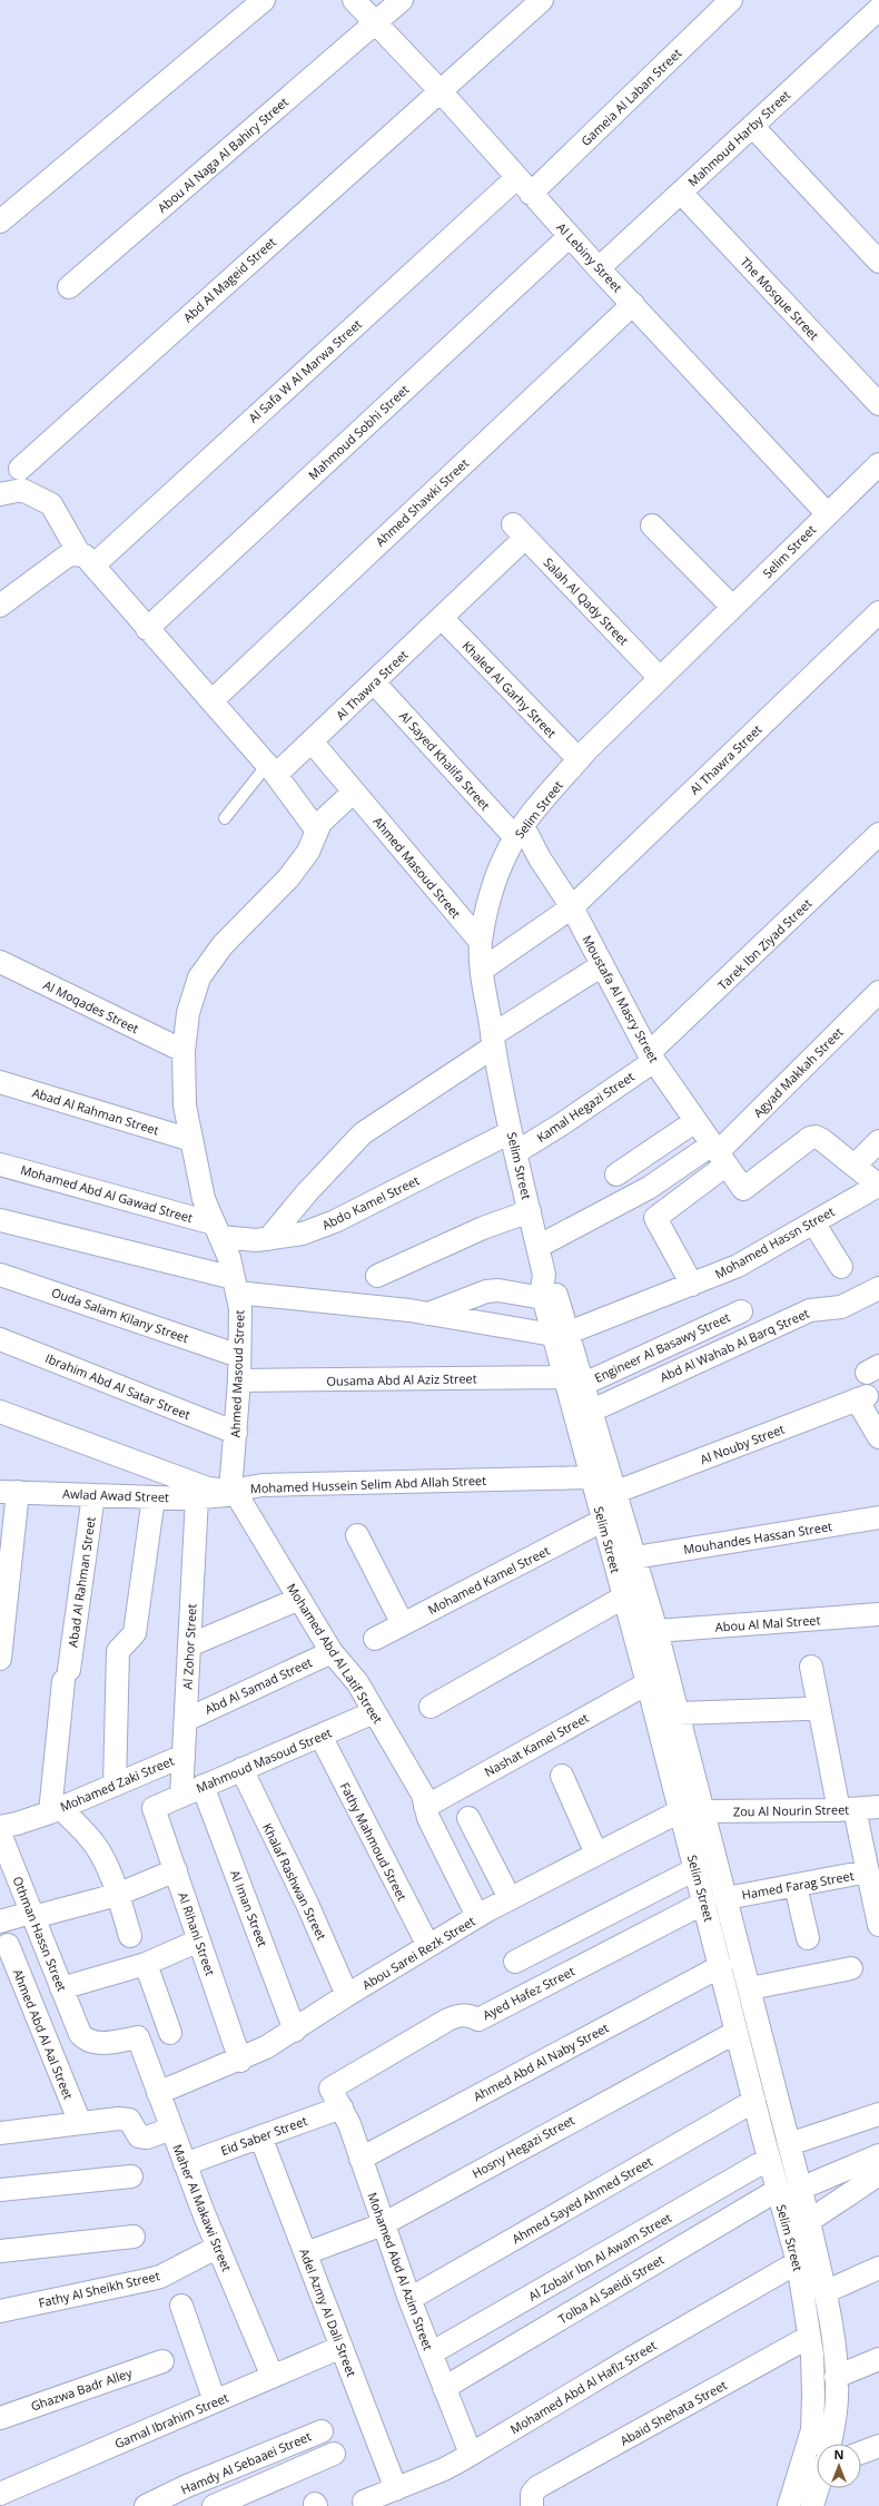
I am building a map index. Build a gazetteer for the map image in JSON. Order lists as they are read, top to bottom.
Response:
{
  "streets": {
    "street": [
      "Gameia Al Laban Street",
      "Mahmoud Harby Street",
      "Abou Al Naga Al Bahiry Street",
      "Al Lebiny Street",
      "Abd Al Mageid Street",
      "The Mosque Street",
      "Al Safa W Al Marwa Street",
      "Mahmoud Sobhi Street",
      "Ahmed Shawki Street",
      "Selim Street",
      "Salah Al Qady Street",
      "Al Thawra Street",
      "Khaled Al Garhy Street",
      "Al Sayed Khalifa Street",
      "Ahmed Masoud Street",
      "Tarek Ibn Ziyad Street",
      "Moustafa Al Masry Street",
      "Al Moqades Street",
      "Agyad Makkah Street",
      "Kamal Hegazi Street",
      "Abad Al Rahman Street",
      "Mohamed Abd Al Gawad Street",
      "Abdo Kamel Street",
      "Mohamed Hassn Street",
      "Ouda Salam Kilany Street",
      "Abd Al Wahab Al Barq Street",
      "Engineer Al Basawy Street",
      "Ousama Abd Al Aziz Street",
      "Ibrahim Abd Al Satar Street",
      "Al Nouby Street",
      "Mohamed Hussein Selim Abd Allah Street",
      "Awlad Awad Street",
      "Mouhandes Hassan Street",
      "Mohamed Kamel Street",
      "Abou Al Mal Street",
      "Al Zohor Street",
      "Mohamed Abd Al Latif Street",
      "Abd Al Samad Street",
      "Nashat Kamel Street",
      "Mahmoud Masoud Street",
      "Mohamed Zaki Street",
      "Zou Al Nourin Street",
      "Fathy Mahmoud Street",
      "Khalaf Rashwan Street",
      "Hamed Farag Street",
      "Al Iman Street",
      "Othman Hassn Street",
      "Al Rihani Street",
      "Abou Sarei Rezk Street",
      "Ayed Hafez Street",
      "Ahmed Abd Al Aal Street",
      "Ahmed Abd Al Naby Street",
      "Eid Saber Street",
      "Hosny Hegazi Street",
      "Ahmed Sayed Ahmed Street",
      "Maher Al Makawi Street",
      "Al Zobair Ibn Al Awam Street",
      "Mohamed Abd Al Azim Street",
      "Fathy Al Sheikh Street",
      "Tolba Al Saeidi Street",
      "Adel Azmy Al Dali Street",
      "Mohamed Abd Al Hafiz Street",
      "Ghazwa Badr Alley",
      "Abaid Shehata Street",
      "Gamal Ibrahim Street",
      "Hamdy Al Sebaaei Street"
    ]
  },
  "crossings": [
    ["Gameia Al Laban Street", "Al Lebiny Street"],
    ["Gameia Al Laban Street", "Al Safa W Al Marwa Street"],
    ["Mahmoud Harby Street", "Al Lebiny Street"],
    ["Mahmoud Harby Street", "The Mosque Street"],
    ["Abou Al Naga Al Bahiry Street", "Al Lebiny Street"],
    ["Al Lebiny Street", "Abd Al Mageid Street"],
    ["Al Lebiny Street", "Al Safa W Al Marwa Street"],
    ["Al Lebiny Street", "Mahmoud Sobhi Street"],
    ["Al Lebiny Street", "Ahmed Shawki Street"],
    ["Al Lebiny Street", "Selim Street"],
    ["Selim Street", "Salah Al Qady Street"],
    ["Selim Street", "Al Thawra Street"],
    ["Selim Street", "Khaled Al Garhy Street"],
    ["Selim Street", "Al Sayed Khalifa Street"],
    ["Selim Street", "Ahmed Masoud Street"],
    ["Selim Street", "Moustafa Al Masry Street"],
    ["Selim Street", "Kamal Hegazi Street"],
    ["Selim Street", "Abdo Kamel Street"],
    ["Selim Street", "Mohamed Hassn Street"],
    ["Selim Street", "Abd Al Wahab Al Barq Street"],
    ["Selim Street", "Engineer Al Basawy Street"],
    ["Selim Street", "Ousama Abd Al Aziz Street"],
    ["Selim Street", "Al Nouby Street"],
    ["Selim Street", "Mohamed Hussein Selim Abd Allah Street"],
    ["Selim Street", "Mouhandes Hassan Street"],
    ["Selim Street", "Mohamed Kamel Street"],
    ["Selim Street", "Abou Al Mal Street"],
    ["Selim Street", "Nashat Kamel Street"],
    ["Selim Street", "Zou Al Nourin Street"],
    ["Selim Street", "Hamed Farag Street"],
    ["Selim Street", "Abou Sarei Rezk Street"],
    ["Selim Street", "Ayed Hafez Street"],
    ["Selim Street", "Ahmed Abd Al Naby Street"],
    ["Selim Street", "Hosny Hegazi Street"],
    ["Selim Street", "Ahmed Sayed Ahmed Street"],
    ["Selim Street", "Al Zobair Ibn Al Awam Street"],
    ["Selim Street", "Tolba Al Saeidi Street"],
    ["Selim Street", "Mohamed Abd Al Hafiz Street"],
    ["Selim Street", "Abaid Shehata Street"],
    ["Salah Al Qady Street", "Al Thawra Street"],
    ["Al Thawra Street", "Khaled Al Garhy Street"],
    ["Al Thawra Street", "Al Sayed Khalifa Street"],
    ["Al Thawra Street", "Ahmed Masoud Street"],
    ["Al Thawra Street", "Moustafa Al Masry Street"],
    ["Al Sayed Khalifa Street", "Moustafa Al Masry Street"],
    ["Ahmed Masoud Street", "Al Moqades Street"],
    ["Ahmed Masoud Street", "Abad Al Rahman Street"],
    ["Ahmed Masoud Street", "Mohamed Abd Al Gawad Street"],
    ["Ahmed Masoud Street", "Abdo Kamel Street"],
    ["Ahmed Masoud Street", "Ouda Salam Kilany Street"],
    ["Ahmed Masoud Street", "Ousama Abd Al Aziz Street"],
    ["Ahmed Masoud Street", "Ibrahim Abd Al Satar Street"],
    ["Ahmed Masoud Street", "Mohamed Hussein Selim Abd Allah Street"],
    ["Ahmed Masoud Street", "Awlad Awad Street"],
    ["Ahmed Masoud Street", "Mohamed Abd Al Latif Street"],
    ["Tarek Ibn Ziyad Street", "Moustafa Al Masry Street"],
    ["Tarek Ibn Ziyad Street", "Kamal Hegazi Street"],
    ["Moustafa Al Masry Street", "Agyad Makkah Street"],
    ["Moustafa Al Masry Street", "Kamal Hegazi Street"],
    ["Kamal Hegazi Street", "Abdo Kamel Street"],
    ["Abad Al Rahman Street", "Awlad Awad Street"],
    ["Abad Al Rahman Street", "Mohamed Zaki Street"],
    ["Mohamed Abd Al Gawad Street", "Abdo Kamel Street"],
    ["Engineer Al Basawy Street", "Ousama Abd Al Aziz Street"],
    ["Mohamed Hussein Selim Abd Allah Street", "Awlad Awad Street"],
    ["Mohamed Hussein Selim Abd Allah Street", "Mohamed Abd Al Latif Street"],
    ["Awlad Awad Street", "Al Zohor Street"],
    ["Awlad Awad Street", "Mohamed Abd Al Latif Street"],
    ["Al Zohor Street", "Abd Al Samad Street"],
    ["Al Zohor Street", "Mahmoud Masoud Street"],
    ["Al Zohor Street", "Mohamed Zaki Street"],
    ["Mohamed Abd Al Latif Street", "Abd Al Samad Street"],
    ["Mohamed Abd Al Latif Street", "Nashat Kamel Street"],
    ["Mohamed Abd Al Latif Street", "Mahmoud Masoud Street"],
    ["Mohamed Abd Al Latif Street", "Abou Sarei Rezk Street"],
    ["Mahmoud Masoud Street", "Fathy Mahmoud Street"],
    ["Mahmoud Masoud Street", "Khalaf Rashwan Street"],
    ["Mahmoud Masoud Street", "Al Iman Street"],
    ["Mahmoud Masoud Street", "Al Rihani Street"],
    ["Mohamed Zaki Street", "Othman Hassn Street"],
    ["Fathy Mahmoud Street", "Abou Sarei Rezk Street"],
    ["Khalaf Rashwan Street", "Abou Sarei Rezk Street"],
    ["Al Iman Street", "Abou Sarei Rezk Street"],
    ["Othman Hassn Street", "Maher Al Makawi Street"],
    ["Al Rihani Street", "Abou Sarei Rezk Street"],
    ["Abou Sarei Rezk Street", "Maher Al Makawi Street"],
    ["Ayed Hafez Street", "Mohamed Abd Al Azim Street"],
    ["Ahmed Abd Al Naby Street", "Mohamed Abd Al Azim Street"],
    ["Eid Saber Street", "Maher Al Makawi Street"],
    ["Eid Saber Street", "Mohamed Abd Al Azim Street"],
    ["Eid Saber Street", "Adel Azmy Al Dali Street"],
    ["Hosny Hegazi Street", "Mohamed Abd Al Azim Street"],
    ["Hosny Hegazi Street", "Adel Azmy Al Dali Street"],
    ["Ahmed Sayed Ahmed Street", "Mohamed Abd Al Azim Street"],
    ["Maher Al Makawi Street", "Fathy Al Sheikh Street"],
    ["Maher Al Makawi Street", "Gamal Ibrahim Street"],
    ["Al Zobair Ibn Al Awam Street", "Mohamed Abd Al Azim Street"],
    ["Mohamed Abd Al Azim Street", "Tolba Al Saeidi Street"],
    ["Mohamed Abd Al Azim Street", "Mohamed Abd Al Hafiz Street"],
    ["Adel Azmy Al Dali Street", "Mohamed Abd Al Hafiz Street"],
    ["Adel Azmy Al Dali Street", "Gamal Ibrahim Street"]
  ],
  "north": "top"
}
